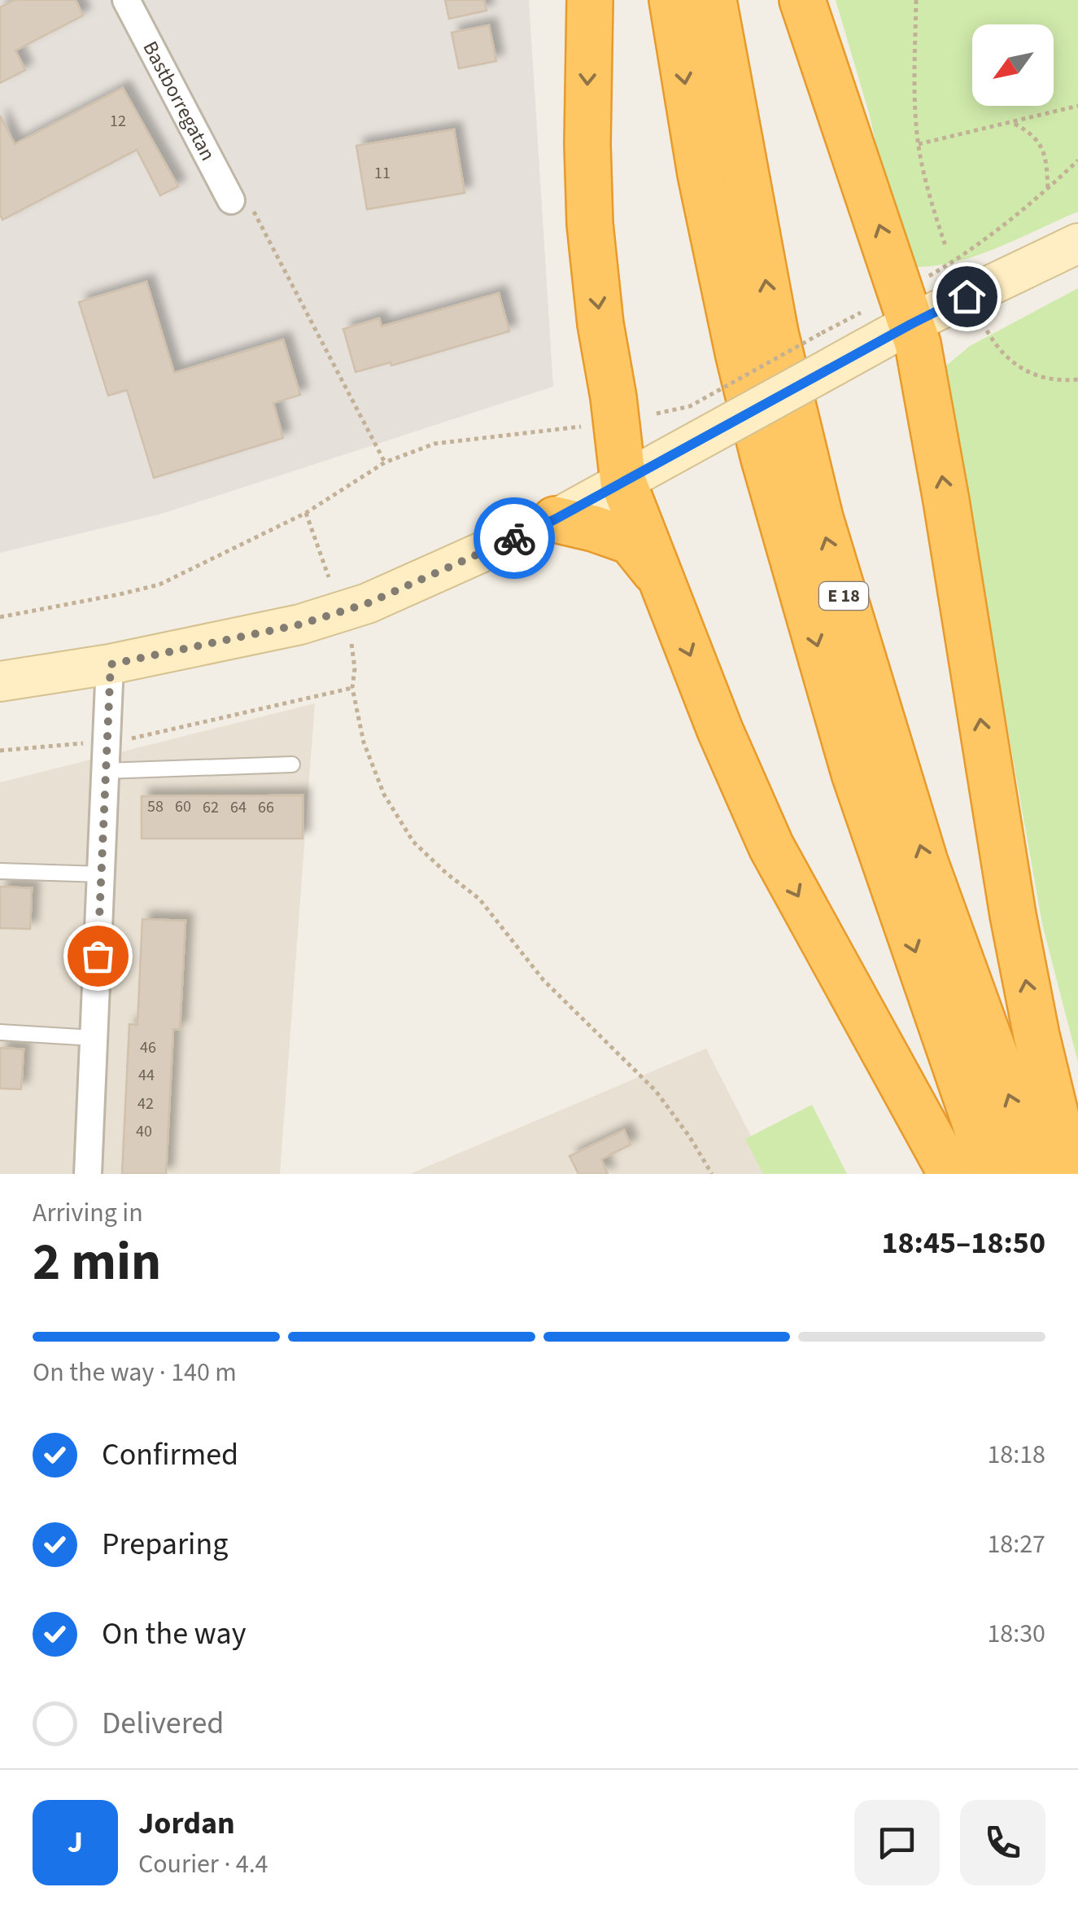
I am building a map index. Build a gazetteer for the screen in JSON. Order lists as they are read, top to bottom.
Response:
{
  "streets": {
    "highway": ["E 18"],
    "street": ["Bastborregatan"]
  },
  "house_numbers": [
    "12",
    "11",
    "58",
    "60",
    "62",
    "64",
    "66",
    "46",
    "44",
    "42",
    "40"
  ],
  "north": "bottom left",
  "page": {
    "heading": ["2 min", "Arriving in", "18:45–18:50"],
    "panel": ["Jordan", "Courier · 4.4"],
    "bar": "On the way · 140 m",
    "list": [
      ["Confirmed", "18:18"],
      ["Preparing", "18:27"],
      ["On the way", "18:30"],
      "Delivered"
    ],
    "round": "J"
  }
}
